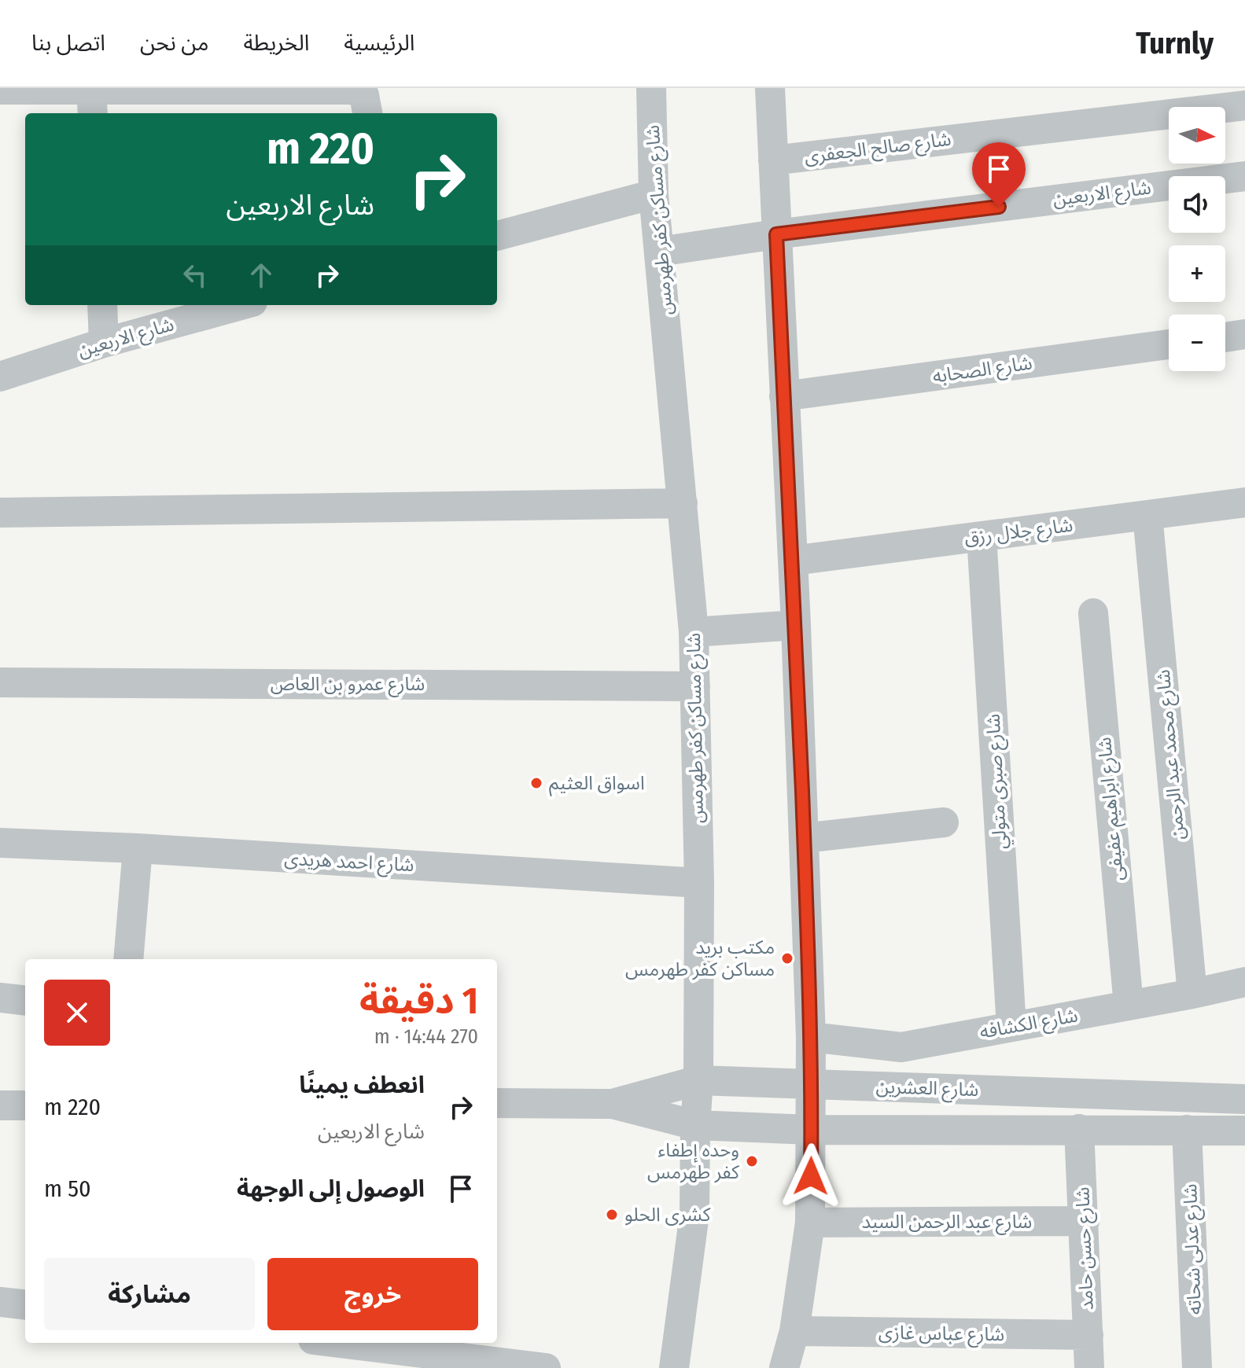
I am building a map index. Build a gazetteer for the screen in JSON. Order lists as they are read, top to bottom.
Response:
{
  "streets": {
    "street": [
      "شارع صالح الجعفرى",
      "شارع الاربعين",
      "شارع مساكن كفر طهرمس",
      "شارع الصحابه",
      "شارع جلال رزق",
      "شارع عمرو بن العاص",
      "شارع محمد عبد الرحمن",
      "شارع صبرى متولي",
      "شارع ابراهيم عفيفى",
      "شارع احمد هريدى",
      "شارع الكشافه",
      "شارع العشرين",
      "شارع عبد الرحمن السيد",
      "شارع حسن حامد",
      "شارع عدلى شحاته",
      "شارع عباس غازى"
    ]
  },
  "crossings": [
    ["شارع الاربعين", "شارع مساكن كفر طهرمس"],
    ["شارع مساكن كفر طهرمس", "شارع عمرو بن العاص"],
    ["شارع مساكن كفر طهرمس", "شارع احمد هريدى"],
    ["شارع مساكن كفر طهرمس", "شارع العشرين"],
    ["شارع جلال رزق", "شارع محمد عبد الرحمن"],
    ["شارع جلال رزق", "شارع صبرى متولي"],
    ["شارع محمد عبد الرحمن", "شارع الكشافه"],
    ["شارع صبرى متولي", "شارع الكشافه"],
    ["شارع ابراهيم عفيفى", "شارع الكشافه"],
    ["شارع العشرين", "شارع حسن حامد"],
    ["شارع العشرين", "شارع عدلى شحاته"],
    ["شارع عبد الرحمن السيد", "شارع حسن حامد"],
    ["شارع حسن حامد", "شارع عباس غازى"]
  ],
  "places": [
    "اسواق العثيم",
    "مكتب بريد مساكن كفر طهرمس",
    "وحده إطفاء كفر طهرمس",
    "كشرى الحلو"
  ],
  "north": "right",
  "page": {
    "header": "Turnly",
    "nav": [
      "الرئيسية",
      "الخريطة",
      "من نحن",
      "اتصل بنا"
    ],
    "map_buttons": ["+", "−"],
    "turn": ["220 m", "شارع الاربعين"],
    "heading": ["1 دقيقة", "270 m · 14:44"],
    "list": [
      {
        "name": "انعطف يمينًا",
        "note": "شارع الاربعين",
        "value": "220 m"
      },
      {
        "name": "الوصول إلى الوجهة",
        "value": "50 m"
      }
    ],
    "buttons": ["خروج", "مشاركة"]
  }
}
